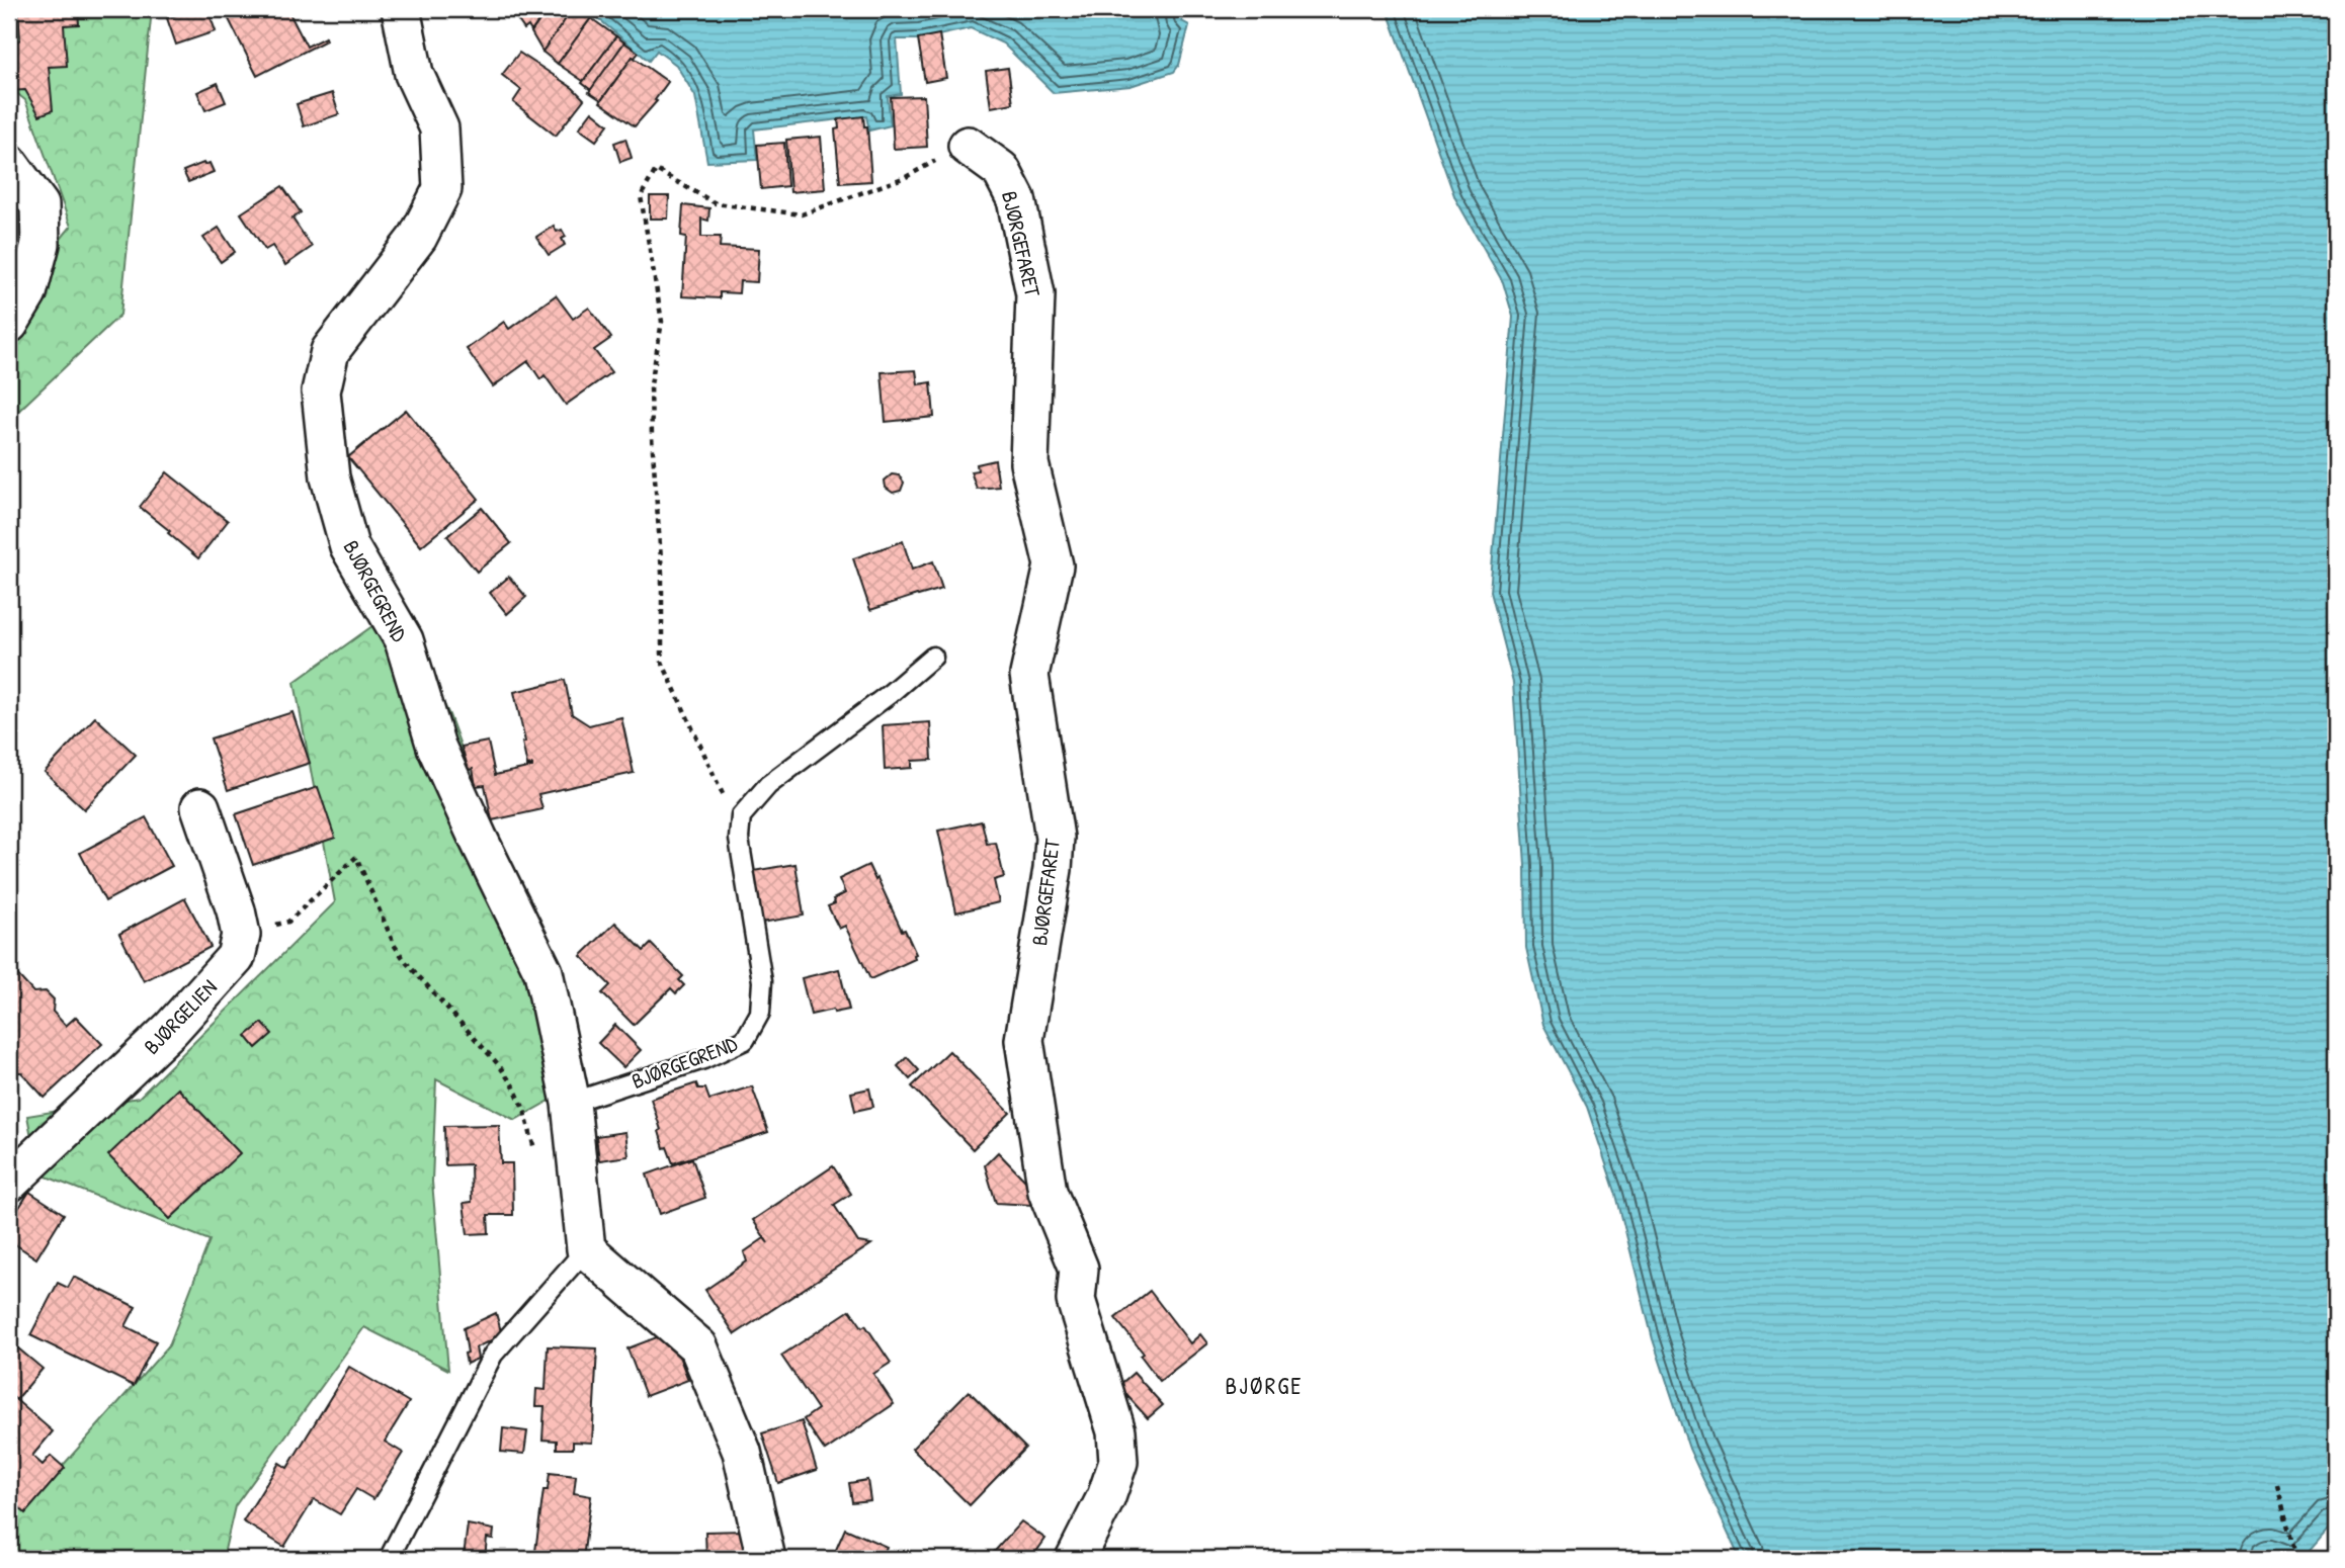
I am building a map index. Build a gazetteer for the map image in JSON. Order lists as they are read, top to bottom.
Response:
{
  "streets": {
    "street": ["BJØRGEFARET", "BJØRGEGREND", "BJØRGELIEN"]
  },
  "districts": ["BJØRGE"]
}
